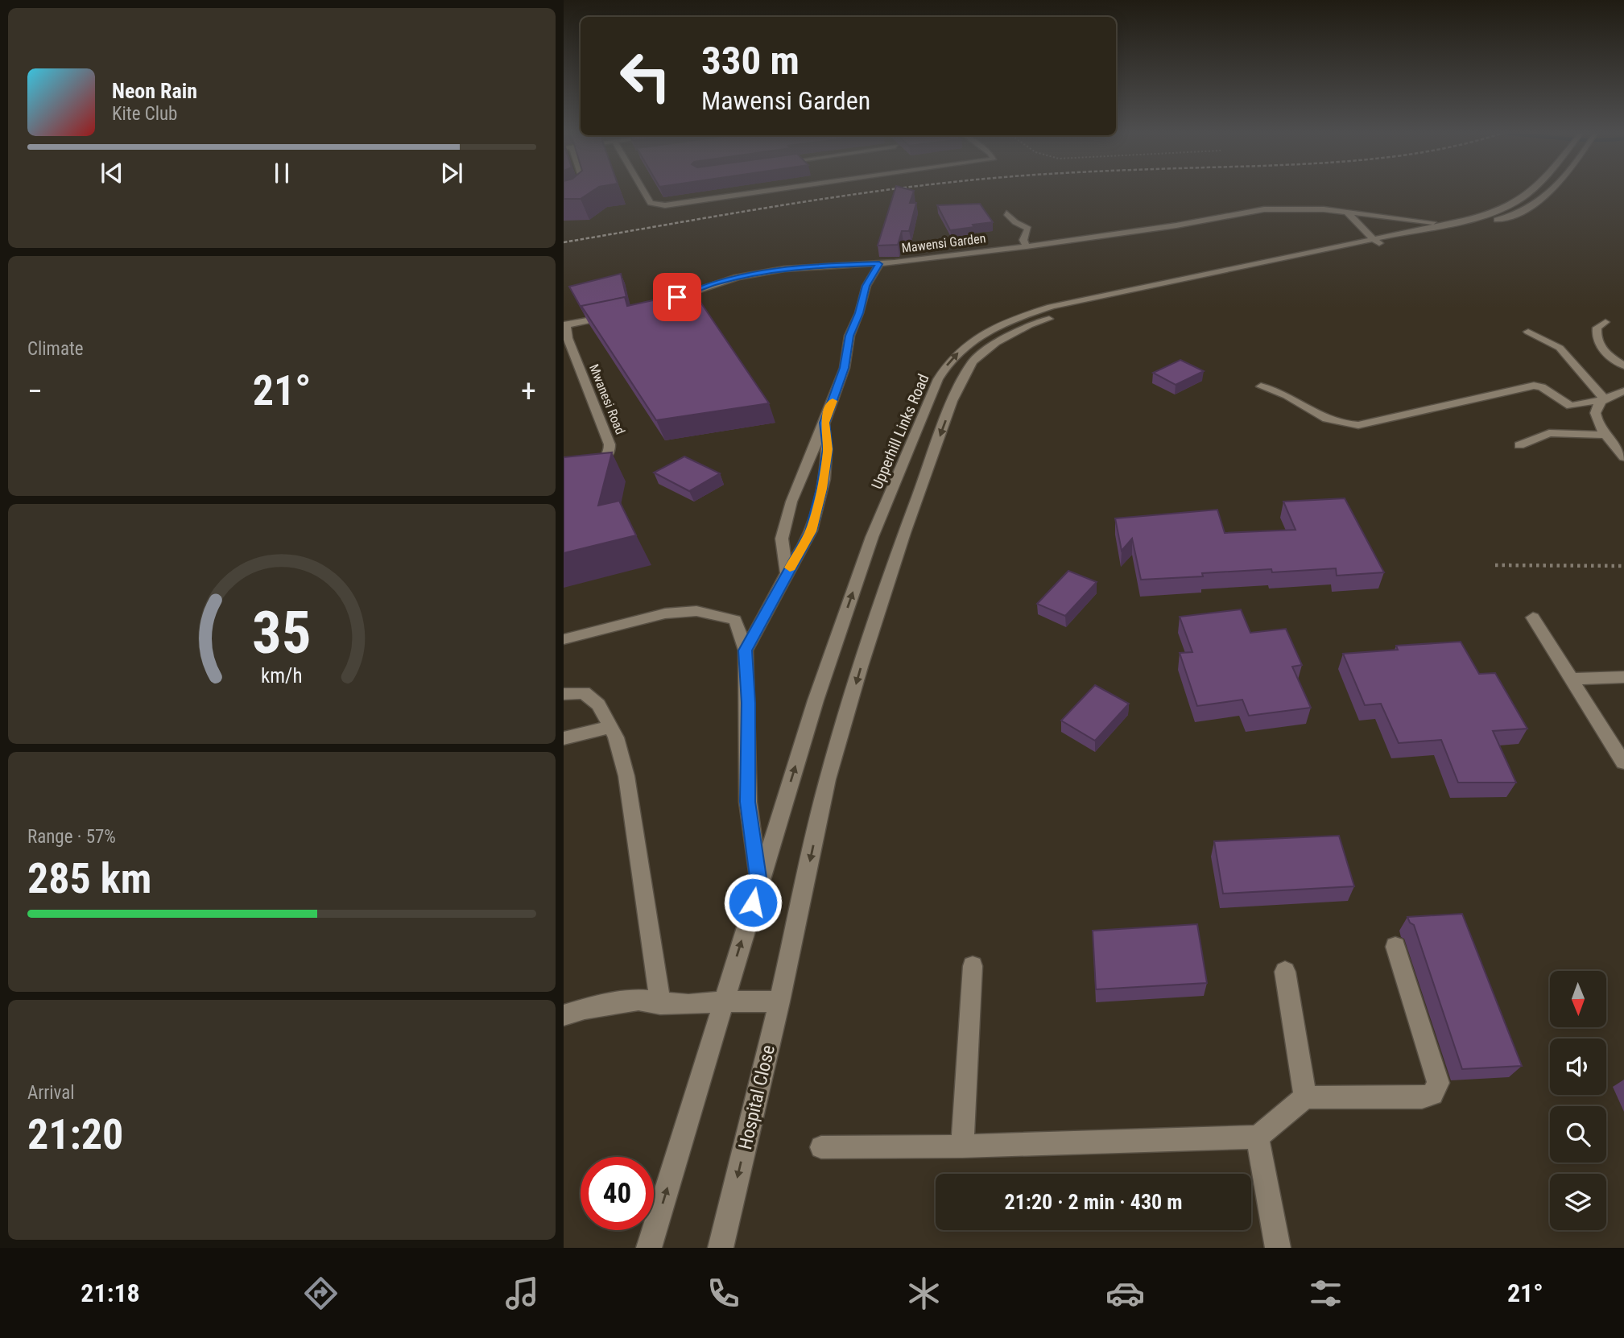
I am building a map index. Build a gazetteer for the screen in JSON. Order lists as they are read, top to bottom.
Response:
{
  "streets": {
    "street": [
      "Mawensi Garden",
      "Mwanesi Road",
      "Upperhill Links Road",
      "Hospital Close"
    ]
  },
  "crossings": [
    ["Upperhill Links Road", "Hospital Close"]
  ],
  "north": "bottom",
  "page": {
    "turn": ["330 m", "Mawensi Garden"],
    "song": ["Neon Rain", "Kite Club"],
    "tile": [
      "Climate",
      ["Range · 57%", "285 km"],
      ["Arrival", "21:20"]
    ],
    "heat": ["−", "21°", "+"],
    "limit": "40",
    "trip": "21:20 · 2 min · 430 m",
    "tabs": ["21:18", "21°"],
    "gauge": ["35", "km/h"]
  }
}
